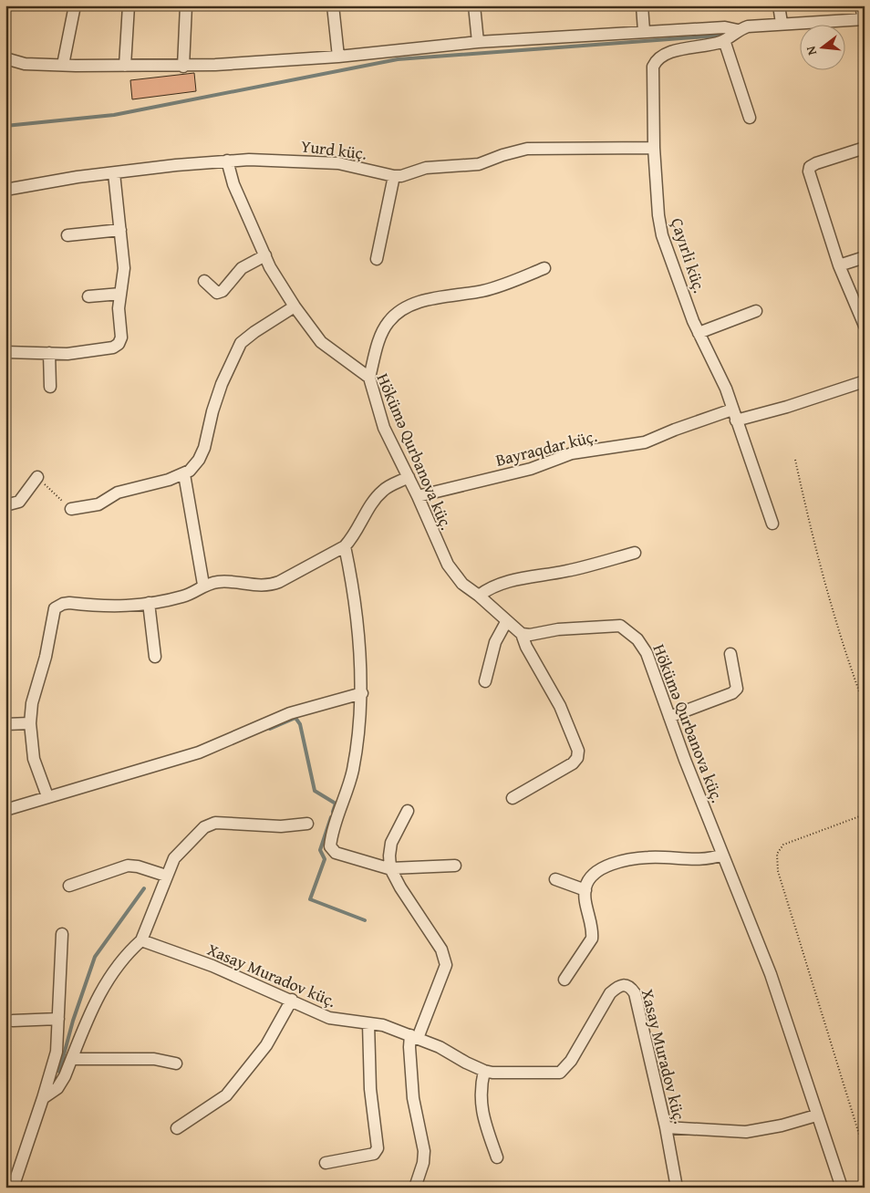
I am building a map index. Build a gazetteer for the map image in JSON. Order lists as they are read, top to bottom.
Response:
{
  "streets": {
    "street": [
      "Yurd küç.",
      "Çayırli küç.",
      "Bayraqdar küç.",
      "Hökümə Qurbanova küç.",
      "Xasay Muradov küç."
    ]
  },
  "crossings": [
    ["Yurd küç.", "Çayırli küç."],
    ["Yurd küç.", "Hökümə Qurbanova küç."],
    ["Çayırli küç.", "Bayraqdar küç."],
    ["Bayraqdar küç.", "Hökümə Qurbanova küç."]
  ],
  "north": "left"
}
